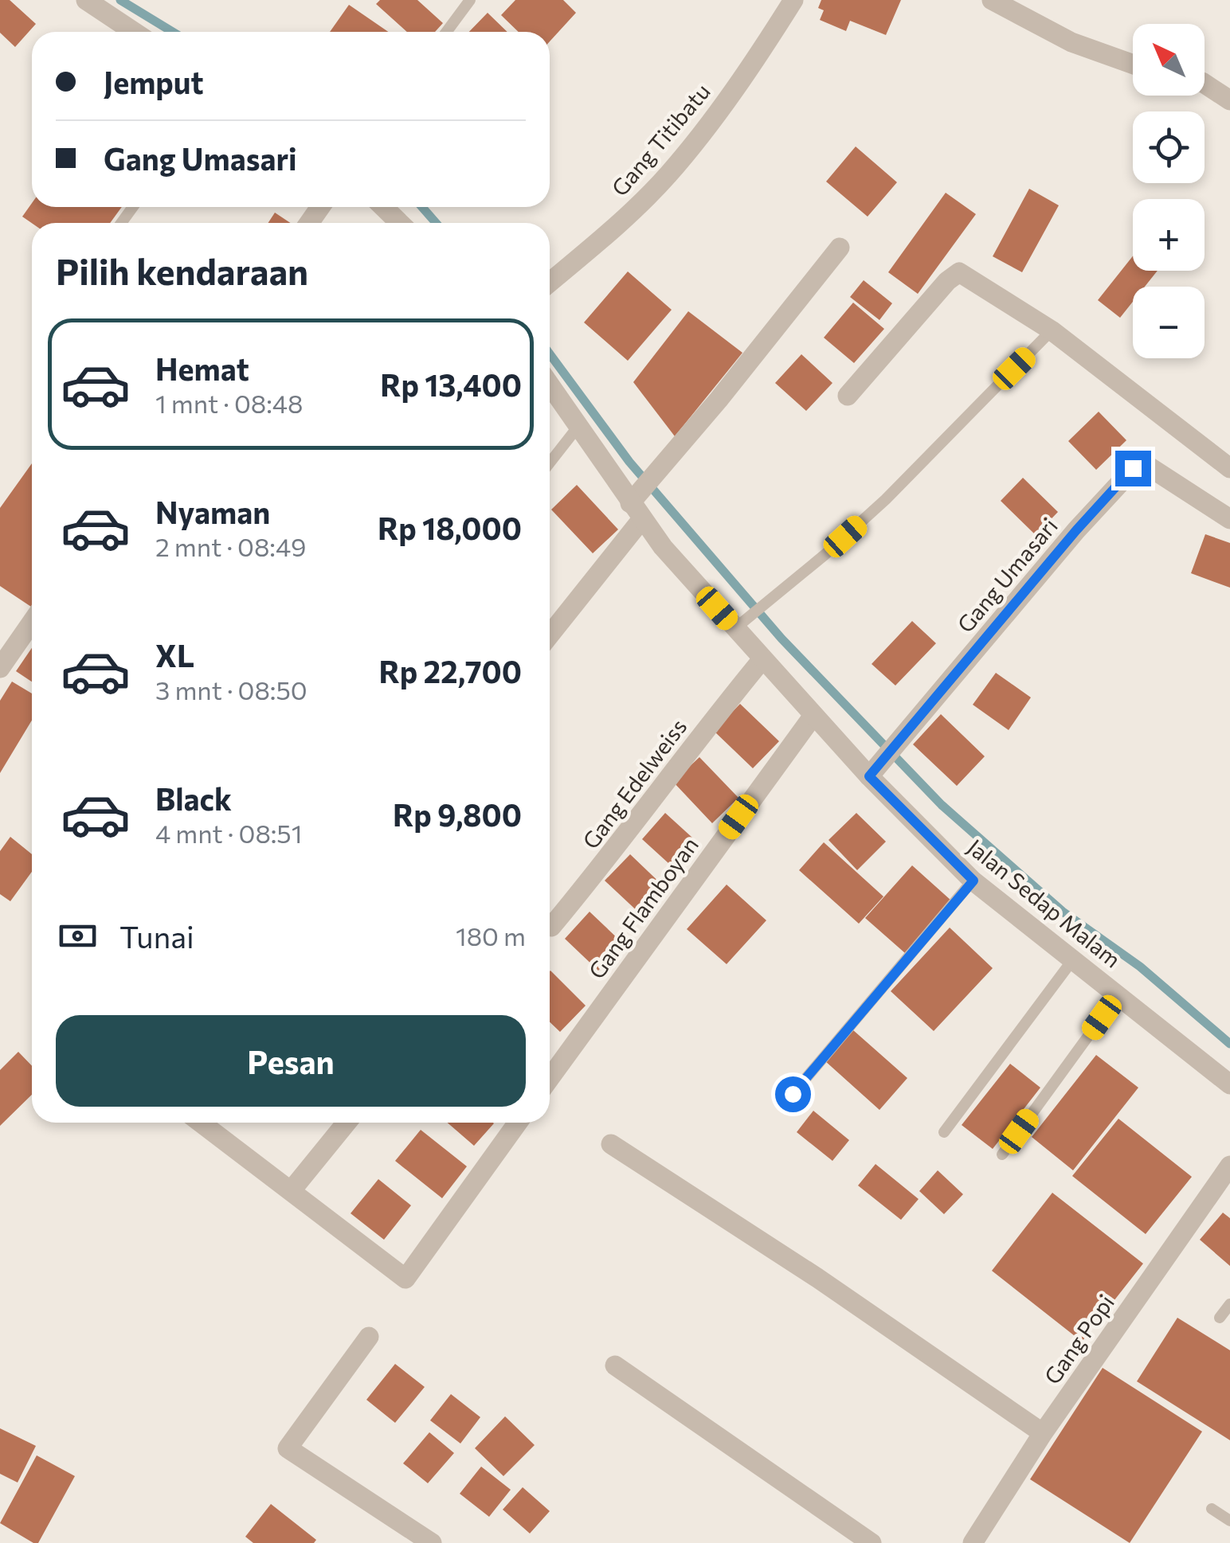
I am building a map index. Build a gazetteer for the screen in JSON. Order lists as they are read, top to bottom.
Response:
{
  "streets": {
    "street": [
      "Gang Titibatu",
      "Gang Umasari",
      "Gang Edelweiss",
      "Jalan Sedap Malam",
      "Gang Flamboyan",
      "Gang Popi"
    ]
  },
  "crossings": [
    ["Gang Umasari", "Jalan Sedap Malam"],
    ["Gang Edelweiss", "Jalan Sedap Malam"],
    ["Jalan Sedap Malam", "Gang Flamboyan"]
  ],
  "north": "top left",
  "page": {
    "map_buttons": ["+", "−"],
    "banner": ["Jemput", "Gang Umasari"],
    "heading": "Pilih kendaraan",
    "list": [
      {
        "name": "Hemat",
        "note": "1 mnt · 08:48",
        "value": "Rp 13,400"
      },
      {
        "name": "Nyaman",
        "note": "2 mnt · 08:49",
        "value": "Rp 18,000"
      },
      {
        "name": "XL",
        "note": "3 mnt · 08:50",
        "value": "Rp 22,700"
      },
      {
        "name": "Black",
        "note": "4 mnt · 08:51",
        "value": "Rp 9,800"
      }
    ],
    "pay": ["Tunai", "180 m"],
    "buttons": "Pesan"
  }
}
